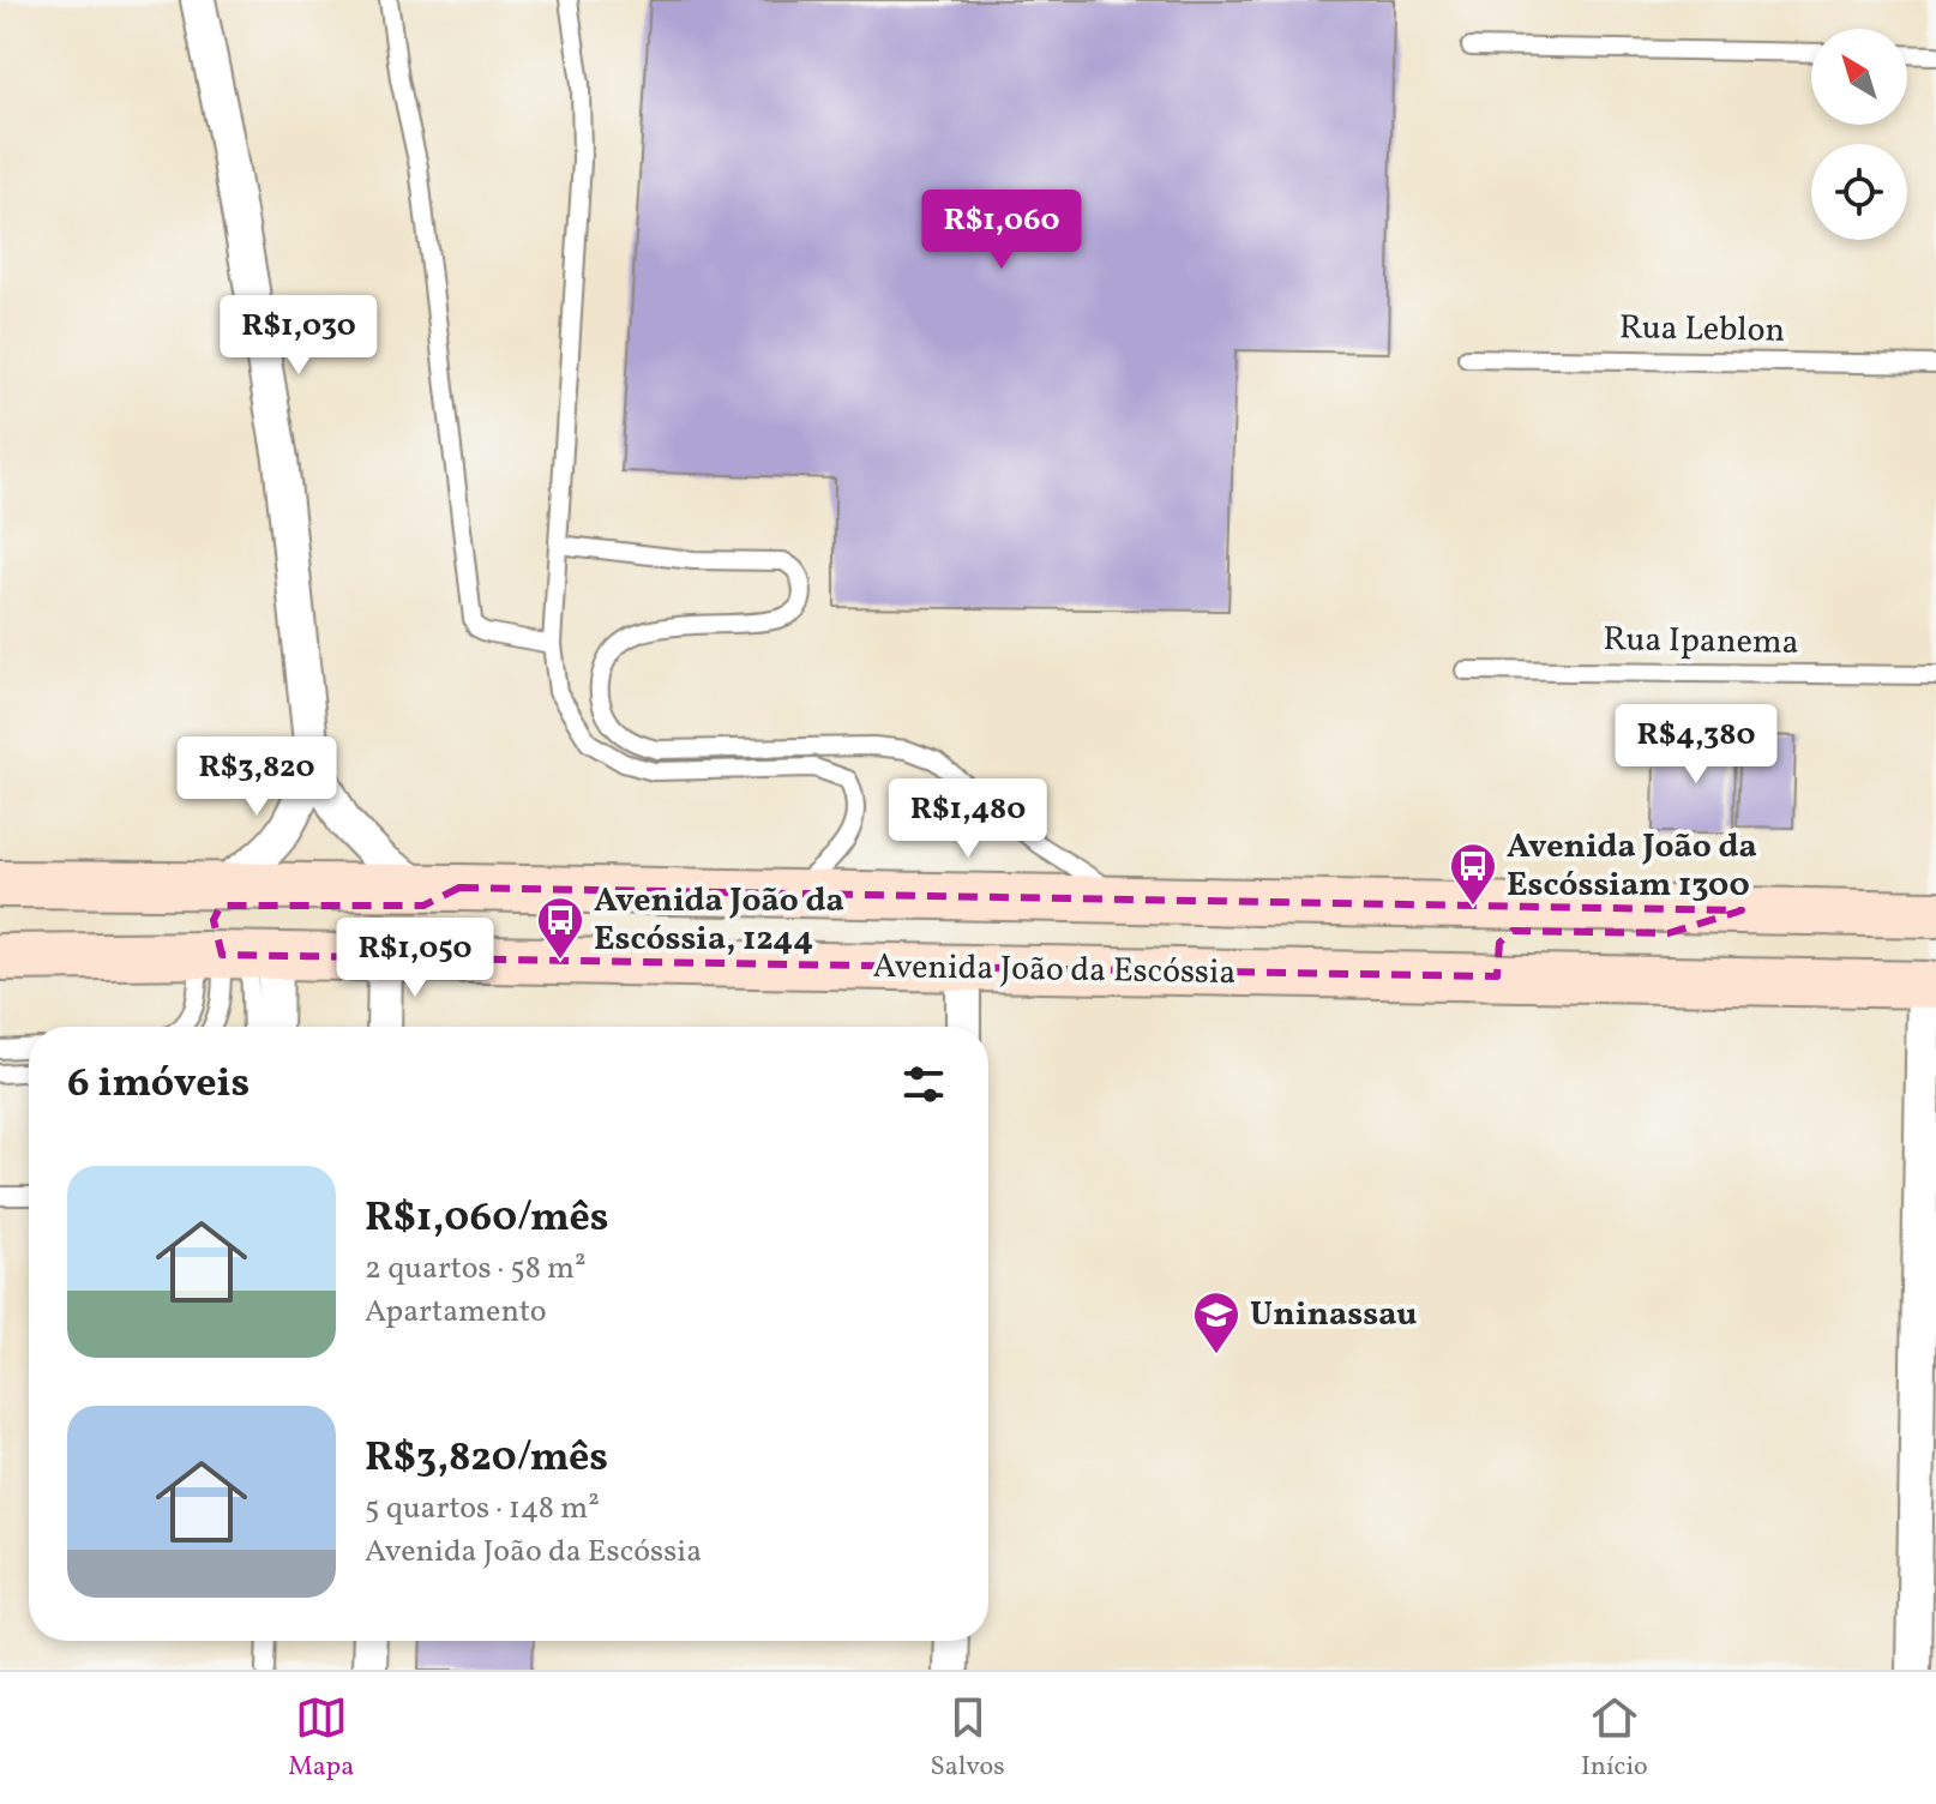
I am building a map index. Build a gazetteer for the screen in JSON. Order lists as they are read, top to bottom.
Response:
{
  "streets": {
    "main road": ["Avenida João da Escóssia"],
    "lane": ["Rua Leblon", "Rua Ipanema"]
  },
  "places": {
    "bus stop": ["Avenida João da Escóssiam 1300", "Avenida João da Escóssia, 1244"],
    "school or university": ["Uninassau"]
  },
  "north": "top left",
  "page": {
    "price": [
      "R$1,060",
      "R$1,030",
      "R$4,380",
      "R$3,820",
      "R$1,480",
      "R$1,050"
    ],
    "heading": "6 imóveis",
    "list": [
      {
        "name": "R$1,060/mês",
        "note": "2 quartos · 58 m² · Apartamento"
      },
      {
        "name": "R$3,820/mês",
        "note": "5 quartos · 148 m² · Avenida João da Escóssia"
      }
    ],
    "tabs": ["Mapa", "Salvos", "Início"]
  }
}
